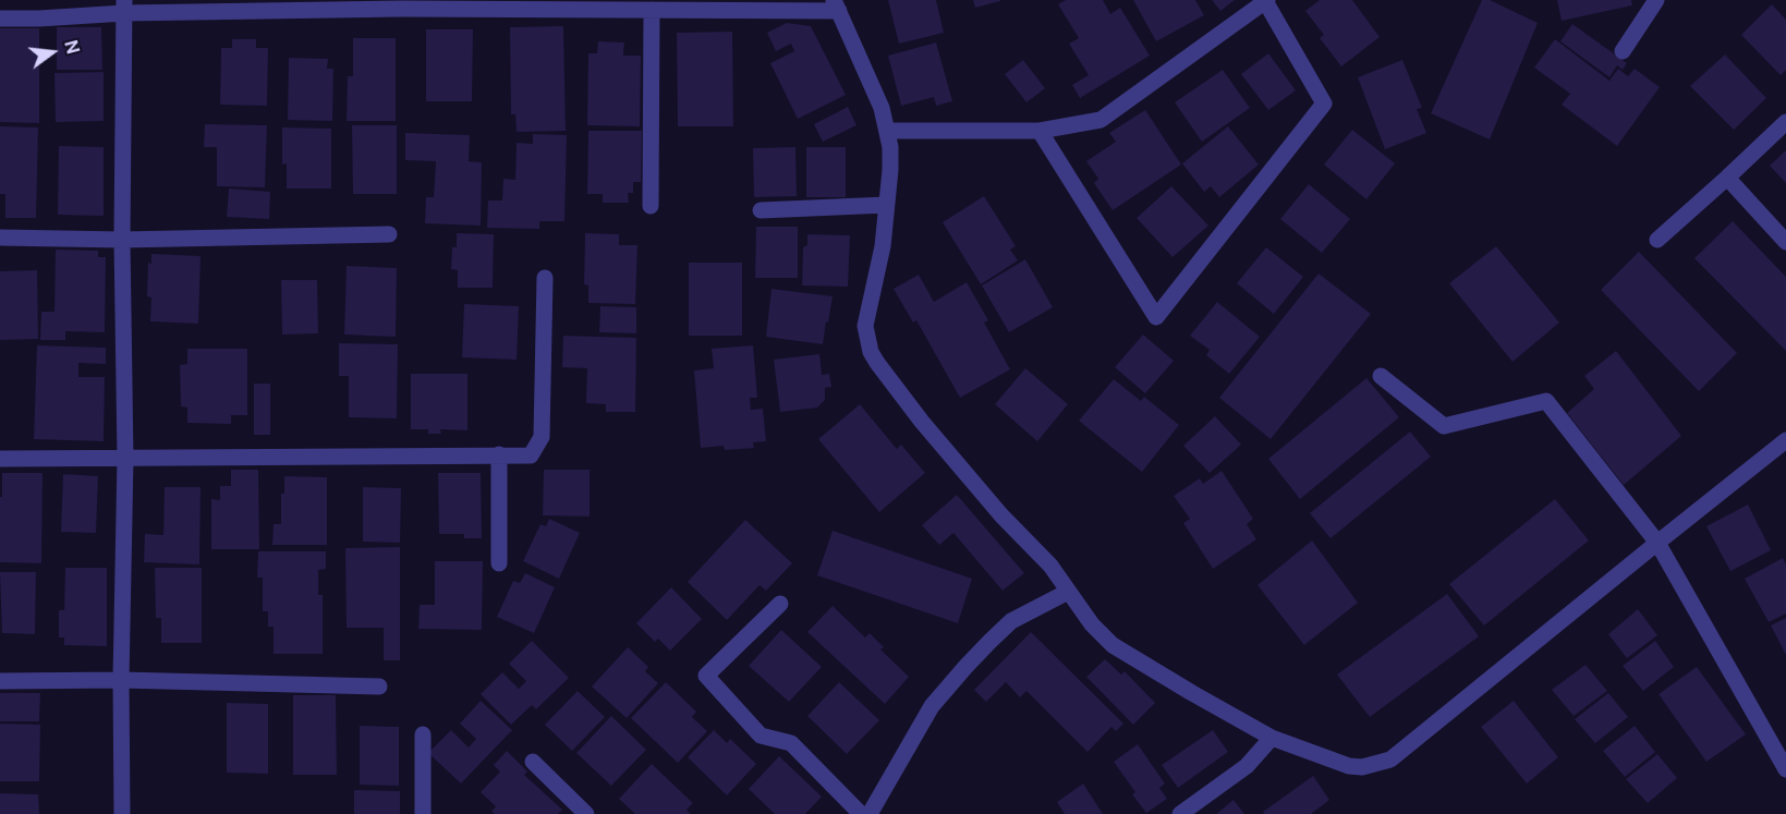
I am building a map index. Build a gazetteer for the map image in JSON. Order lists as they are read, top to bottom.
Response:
{
  "north": "right"
}
